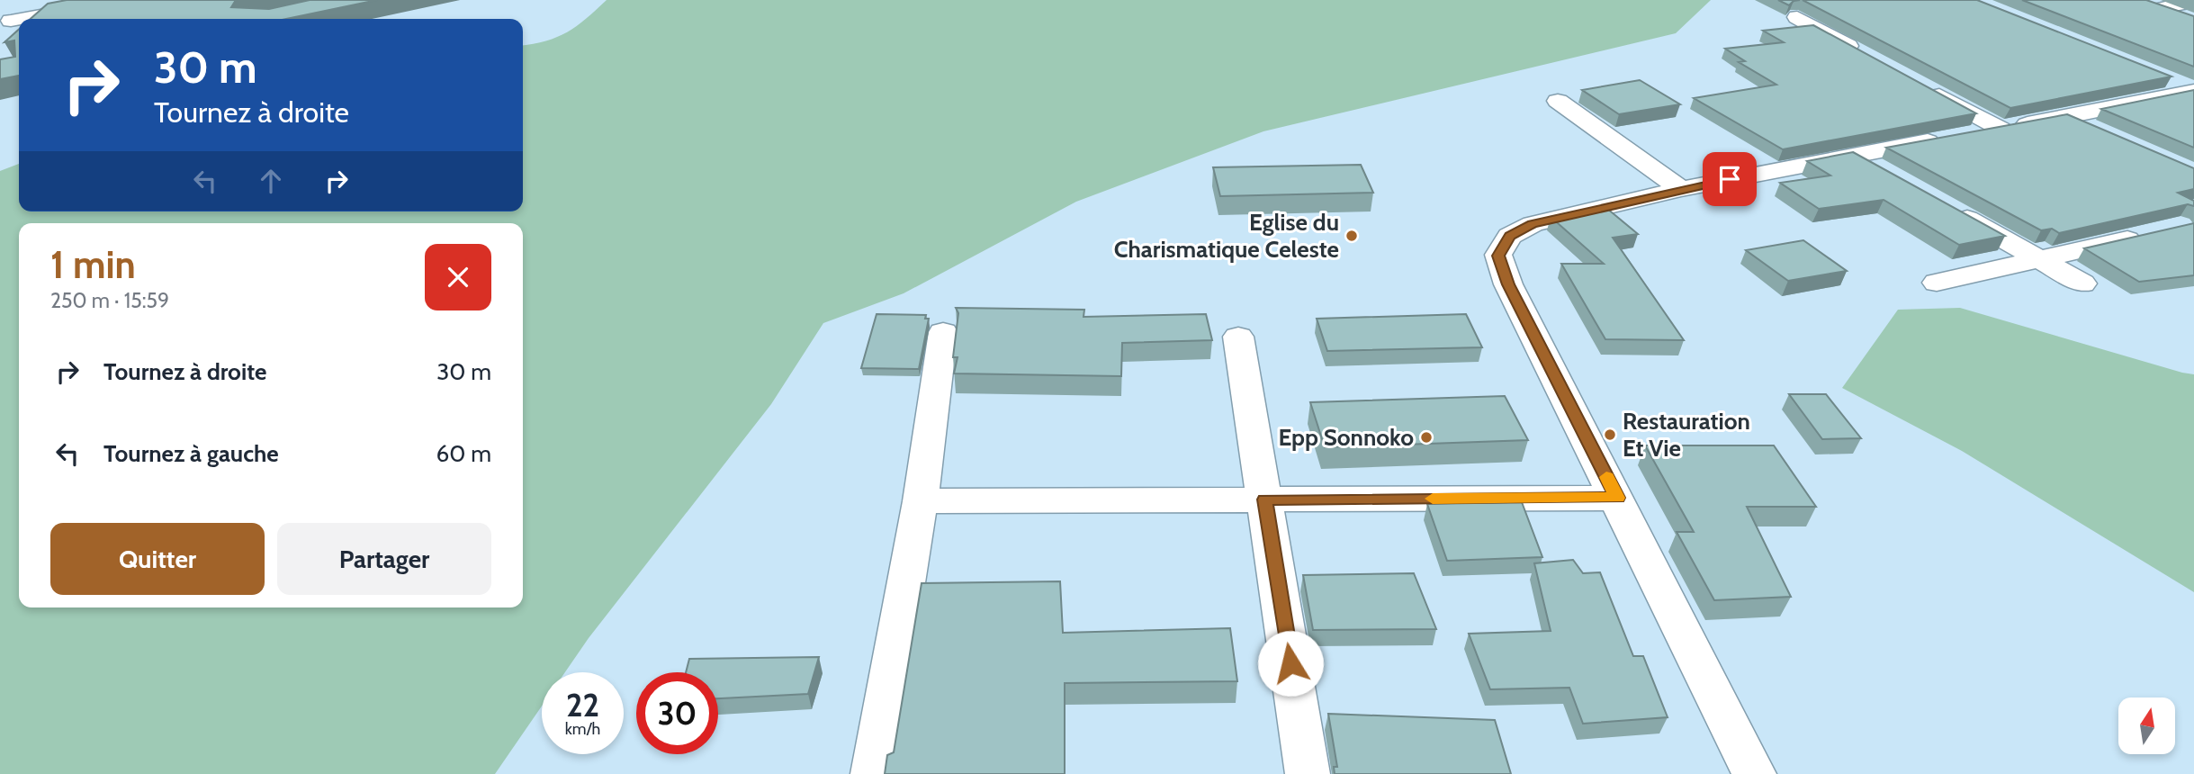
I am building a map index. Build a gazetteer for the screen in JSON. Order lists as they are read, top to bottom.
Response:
{
  "places": ["Eglise du Charismatique Celeste", "Restauration Et Vie", "Epp Sonnoko"],
  "north": "top",
  "page": {
    "turn": ["30 m", "Tournez à droite"],
    "heading": ["1 min", "250 m · 15:59"],
    "list": [
      {
        "name": "Tournez à droite",
        "value": "30 m"
      },
      {
        "name": "Tournez à gauche",
        "value": "60 m"
      }
    ],
    "buttons": ["Quitter", "Partager"],
    "speed": "22 km/h",
    "limit": "30"
  }
}
